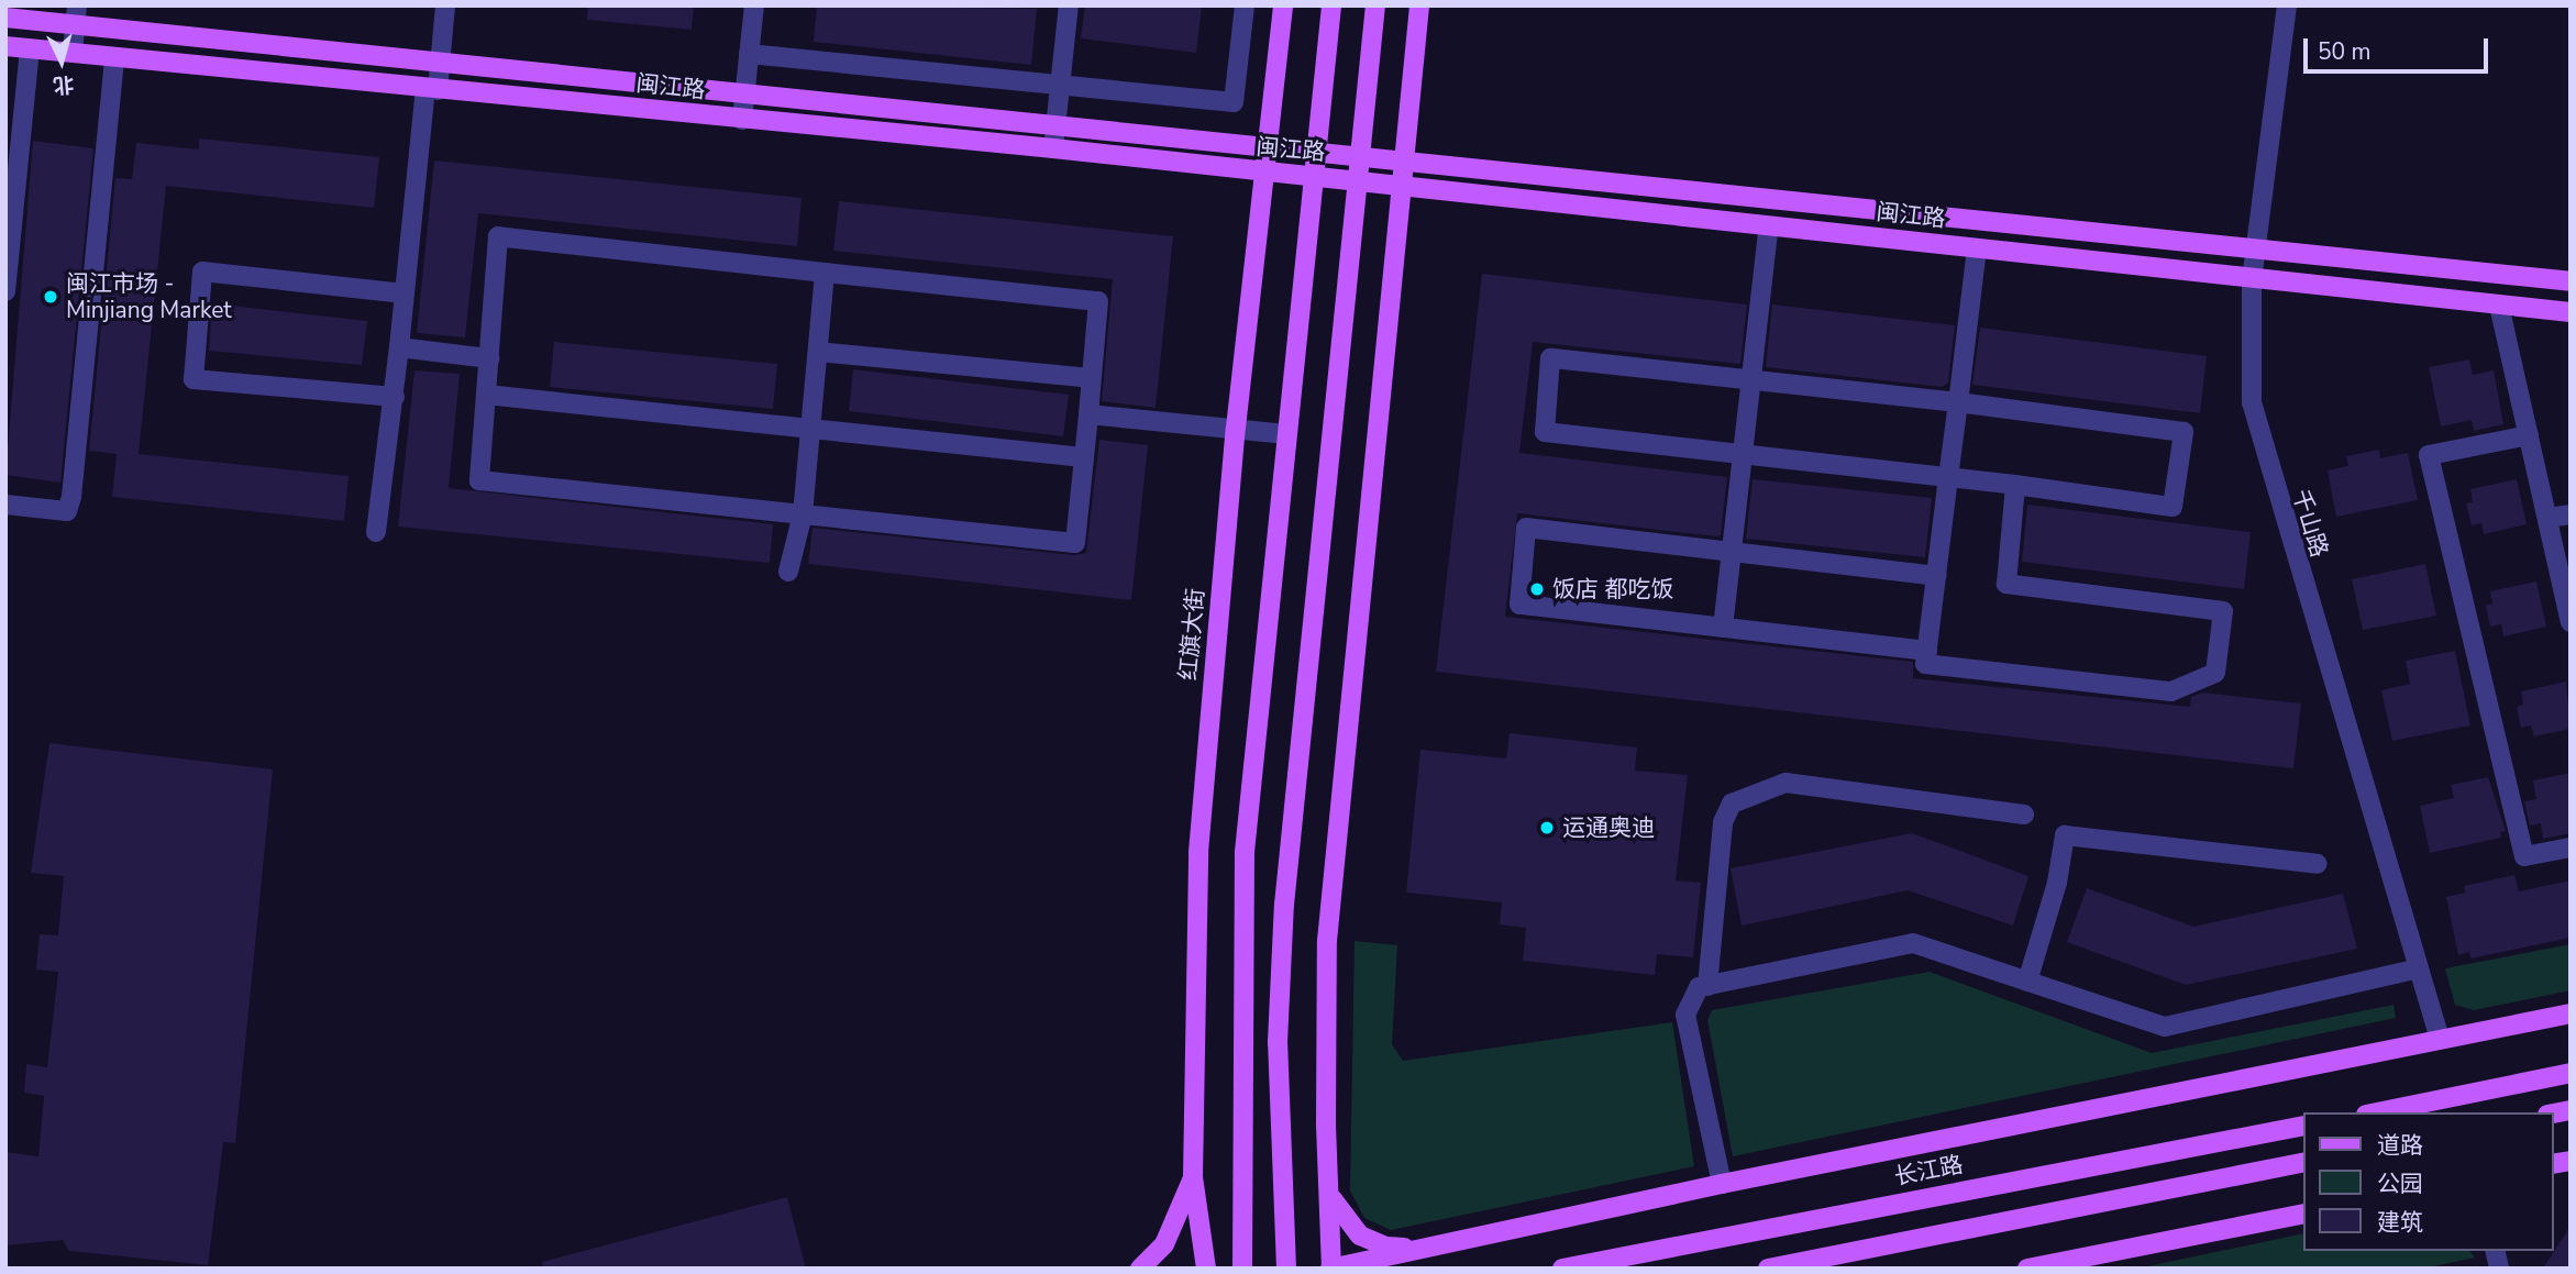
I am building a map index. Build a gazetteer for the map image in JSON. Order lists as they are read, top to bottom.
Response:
{
  "streets": {
    "main road": ["闽江路", "红旗大街", "长江路"],
    "street": ["千山路"]
  },
  "crossings": [
    ["闽江路", "千山路"],
    ["闽江路", "红旗大街"]
  ],
  "places": ["闽江市场 - Minjiang Market", "饭店 都吃饭", "运通奥迪"],
  "legend": ["道路", "公园", "建筑"],
  "scale_bar": "50 m",
  "north": "bottom"
}
